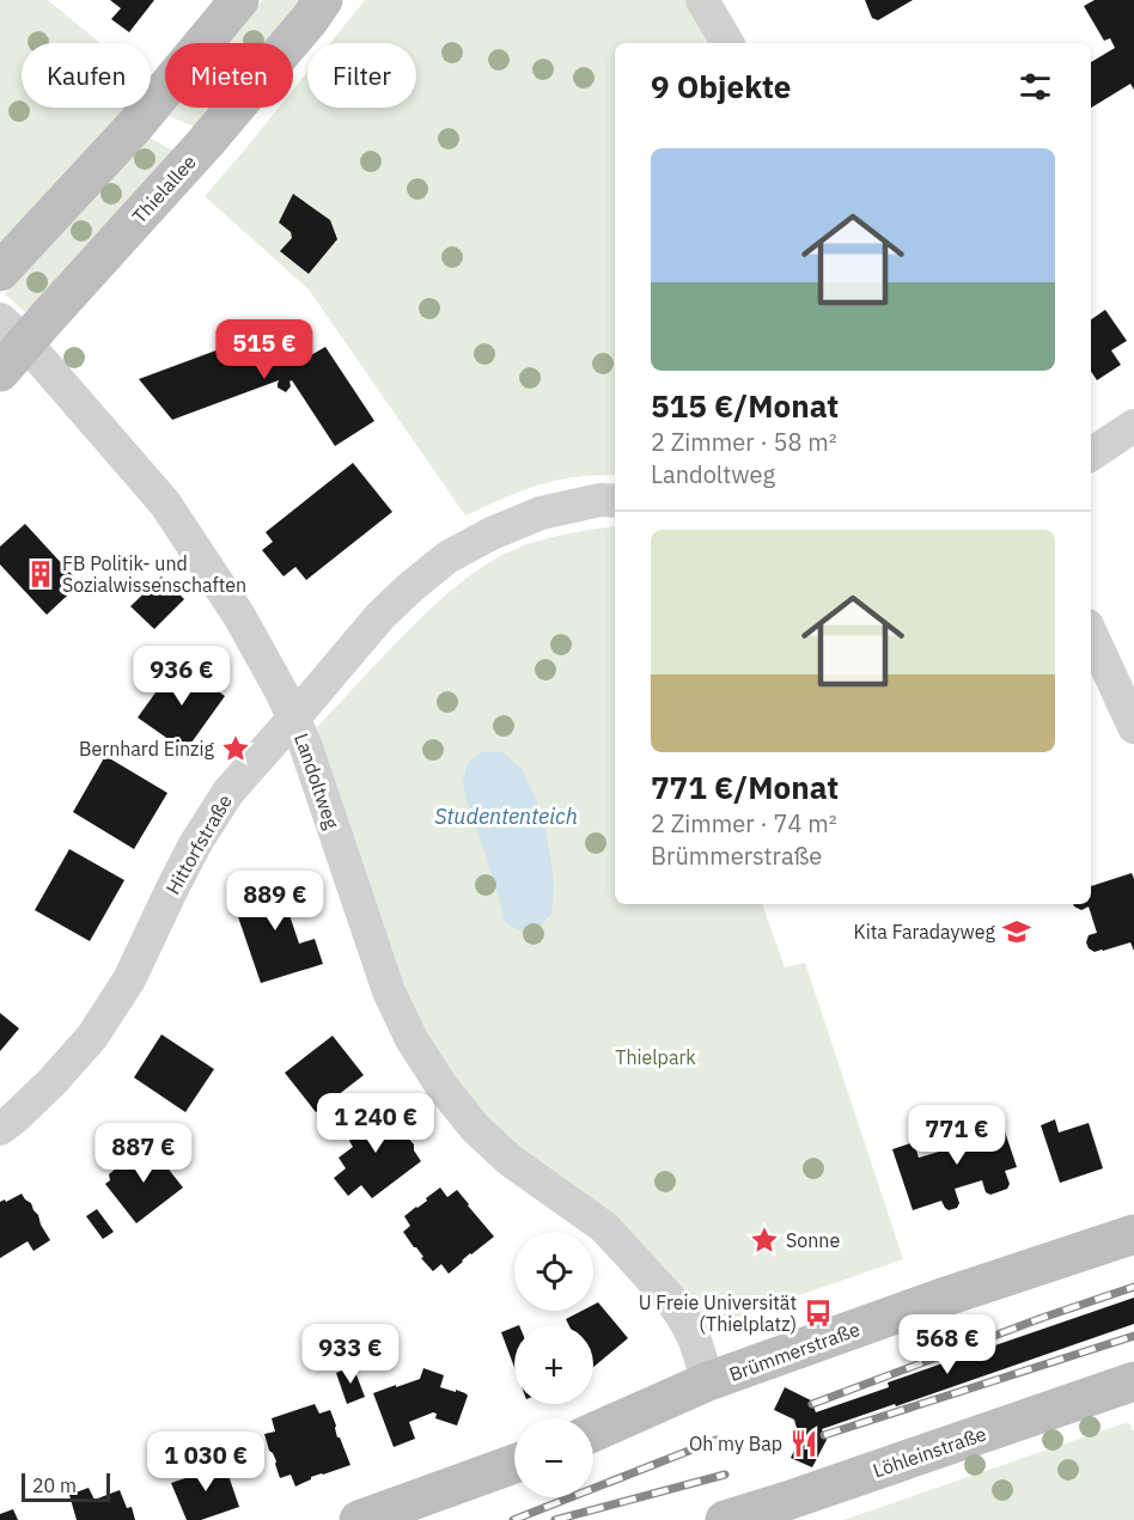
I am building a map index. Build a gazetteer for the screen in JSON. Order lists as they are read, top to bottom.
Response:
{
  "streets": {
    "main road": ["Thielallee", "Brümmerstraße", "Löhleinstraße"],
    "street": ["Landoltweg", "Hittorfstraße"]
  },
  "crossings": [
    ["Thielallee", "Landoltweg"],
    ["Landoltweg", "Hittorfstraße"],
    ["Landoltweg", "Brümmerstraße"]
  ],
  "water": ["Studententeich"],
  "parks": ["Thielpark"],
  "places": {
    "building": ["FB Politik- und Sozialwissenschaften"],
    "place": ["Bernhard Einzig", "Sonne"],
    "school or university": ["Kita Faradayweg"],
    "bus stop": ["U Freie Universität (Thielplatz)"],
    "restaurant": ["Oh my Bap"]
  },
  "scale_bar": "20 m",
  "page": {
    "chip": ["Kaufen", "Mieten", "Filter"],
    "heading": "9 Objekte",
    "list": [
      {
        "name": "515 €/Monat",
        "note": "2 Zimmer · 58 m² · Landoltweg"
      },
      {
        "name": "771 €/Monat",
        "note": "2 Zimmer · 74 m² · Brümmerstraße"
      }
    ],
    "price": [
      "515 €",
      "936 €",
      "889 €",
      "1 240 €",
      "771 €",
      "887 €",
      "568 €",
      "933 €",
      "1 030 €"
    ],
    "map_buttons": ["+", "−"],
    "scale": "20 m"
  }
}
